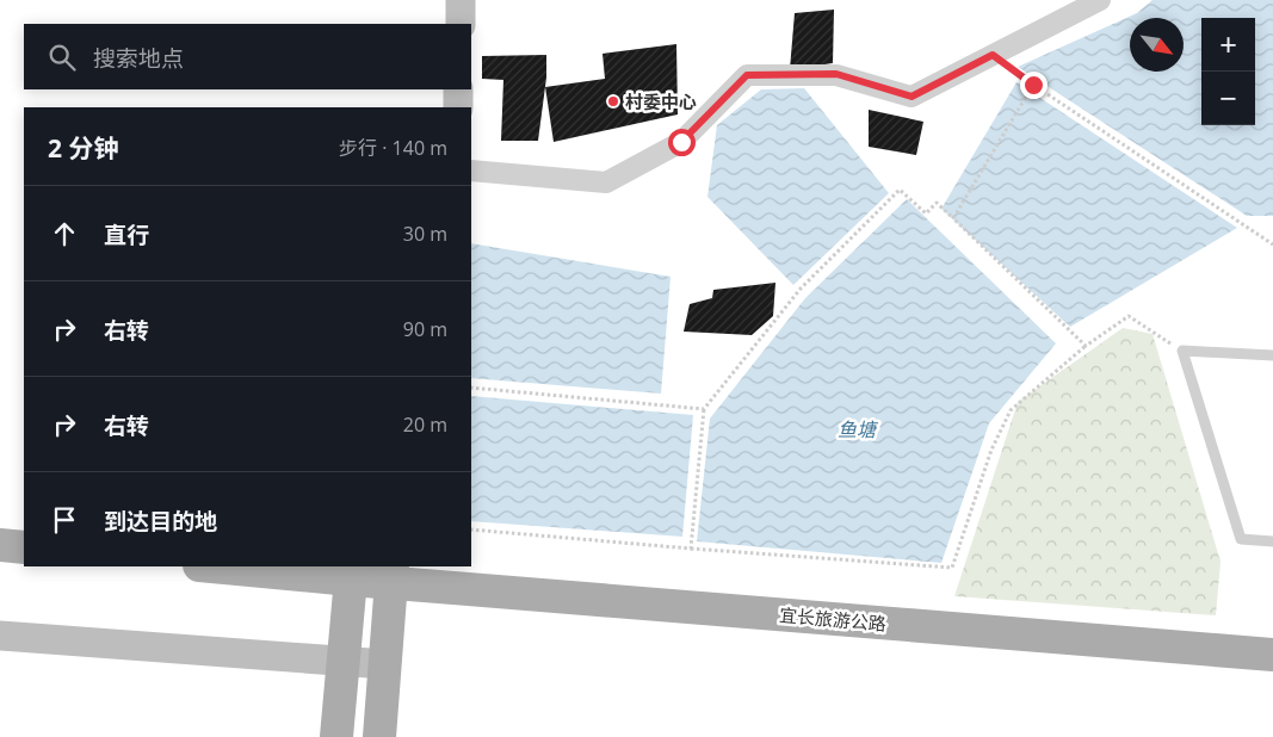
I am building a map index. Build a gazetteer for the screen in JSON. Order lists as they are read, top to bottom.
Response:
{
  "streets": {
    "main road": ["宜长旅游公路"]
  },
  "water": ["鱼塘"],
  "places": ["村委中心"],
  "north": "bottom right",
  "page": {
    "map_buttons": ["+", "−"],
    "search": "搜索地点",
    "heading": ["2 分钟", "步行 · 140 m"],
    "list": [
      ["直行", "30 m"],
      ["右转", "90 m"],
      ["右转", "20 m"],
      "到达目的地"
    ]
  }
}
